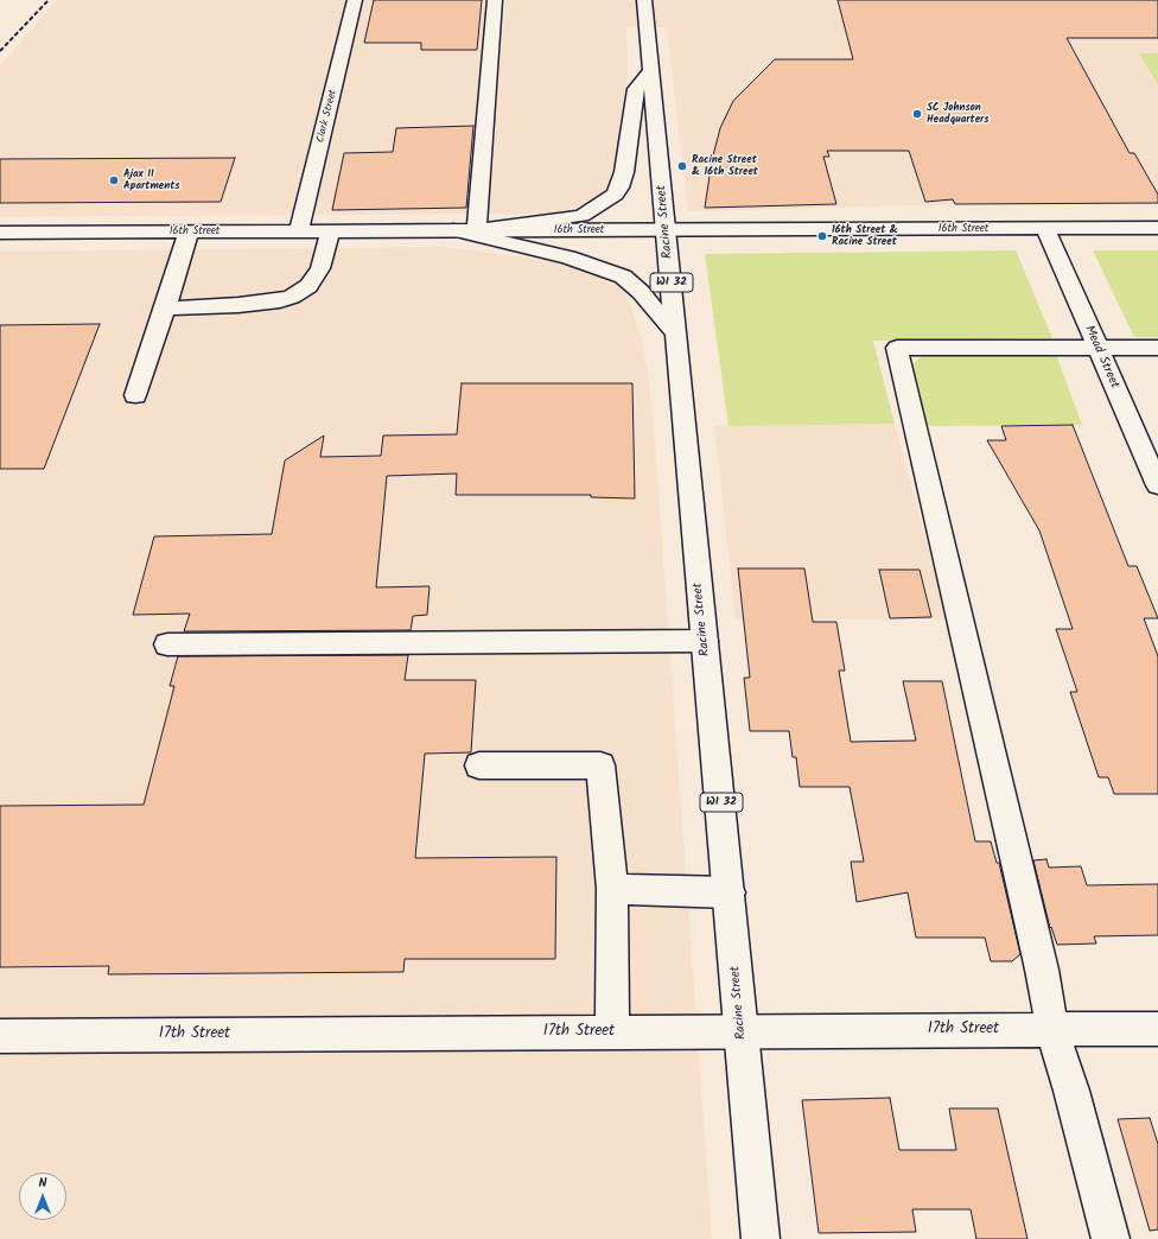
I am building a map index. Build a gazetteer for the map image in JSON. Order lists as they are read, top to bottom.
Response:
{
  "streets": {
    "street": [
      "Clark Street",
      "Racine Street",
      "16th Street",
      "WI 32",
      "Mead Street",
      "17th Street"
    ]
  },
  "crossings": [
    ["Clark Street", "16th Street"],
    ["Racine Street", "16th Street"],
    ["Racine Street", "17th Street"],
    ["16th Street", "Mead Street"]
  ],
  "places": [
    "SC Johnson Headquarters",
    "Racine Street & 16th Street",
    "Ajax II Apartments",
    "16th Street & Racine Street"
  ],
  "north": "top"
}
